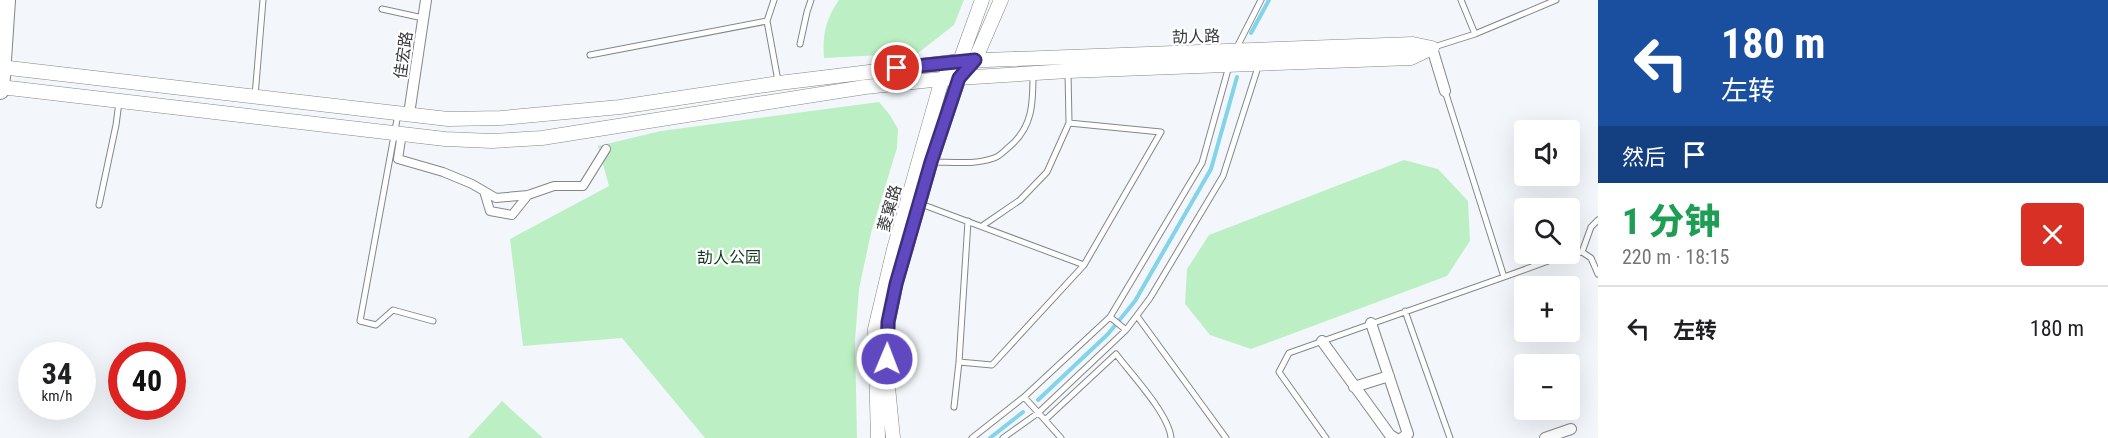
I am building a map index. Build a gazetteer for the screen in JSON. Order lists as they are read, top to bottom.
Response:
{
  "streets": {
    "street": ["劼人路", "佳宏路", "菱窠路"]
  },
  "crossings": [
    ["劼人路", "佳宏路"],
    ["劼人路", "菱窠路"]
  ],
  "parks": ["劼人公园"],
  "page": {
    "turn": ["180 m", "左转"],
    "map_buttons": ["+", "−"],
    "then": "然后",
    "heading": ["1 分钟", "220 m · 18:15"],
    "list": [
      {
        "name": "左转",
        "value": "180 m"
      }
    ],
    "speed": "34 km/h",
    "limit": "40"
  }
}
